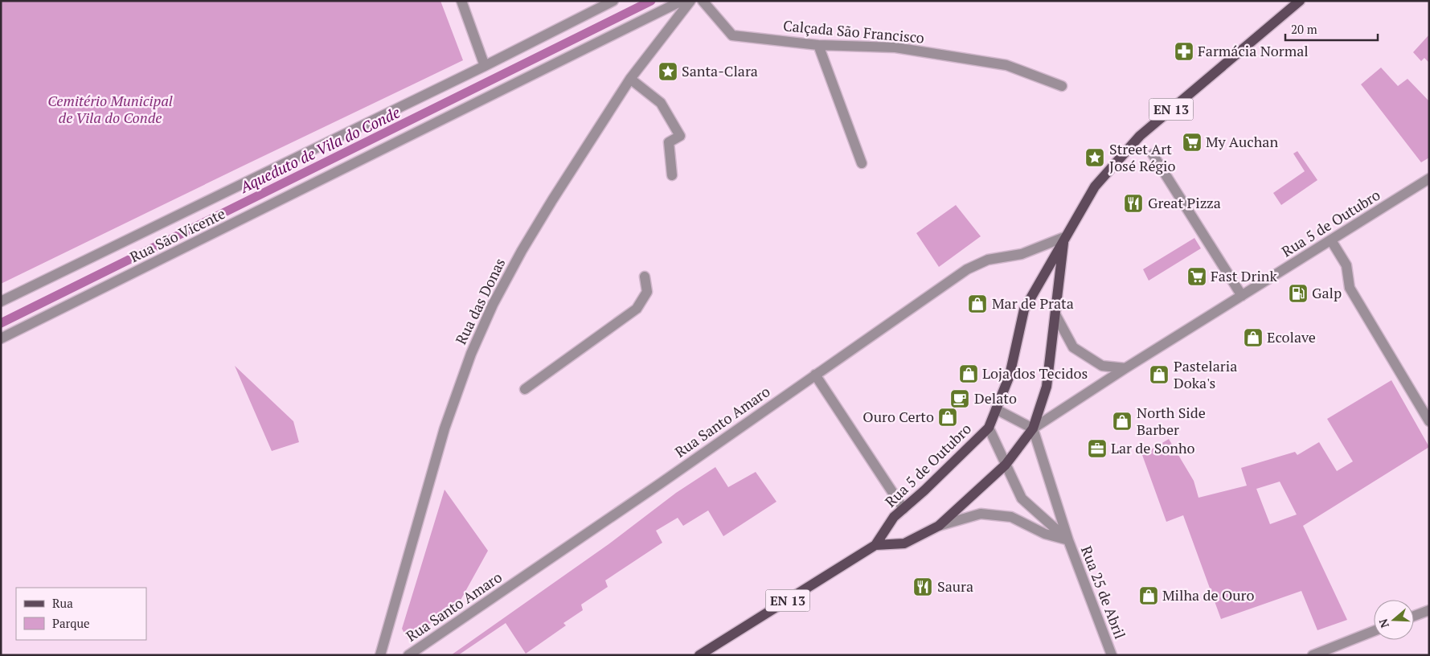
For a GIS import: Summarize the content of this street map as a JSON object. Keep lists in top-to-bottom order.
{
  "streets": {
    "main road": ["EN 13", "Rua 5 de Outubro"],
    "street": [
      "Calçada São Francisco",
      "Rua São Vicente",
      "Rua das Donas",
      "Rua Santo Amaro",
      "Rua 25 de Abril"
    ]
  },
  "crossings": [
    ["EN 13", "Rua 5 de Outubro"],
    ["EN 13", "Rua Santo Amaro"],
    ["Rua 5 de Outubro", "Rua Santo Amaro"],
    ["Rua 5 de Outubro", "Rua 25 de Abril"]
  ],
  "water": ["Aqueduto de Vila do Conde"],
  "parks": ["Cemitério Municipal de Vila do Conde"],
  "places": {
    "pharmacy": ["Farmácia Normal"],
    "place": ["Santa-Clara", "Street Art José Régio"],
    "supermarket": ["My Auchan", "Fast Drink"],
    "restaurant": ["Great Pizza", "Saura"],
    "fuel station": ["Galp"],
    "shop": [
      "Mar de Prata",
      "Ecolave",
      "Loja dos Tecidos",
      "Pastelaria Doka's",
      "Ouro Certo",
      "North Side Barber",
      "Milha de Ouro"
    ],
    "cafe": ["Delato"],
    "office": ["Lar de Sonho"]
  },
  "legend": ["Rua", "Parque"],
  "scale_bar": "20 m",
  "north": "left"
}
